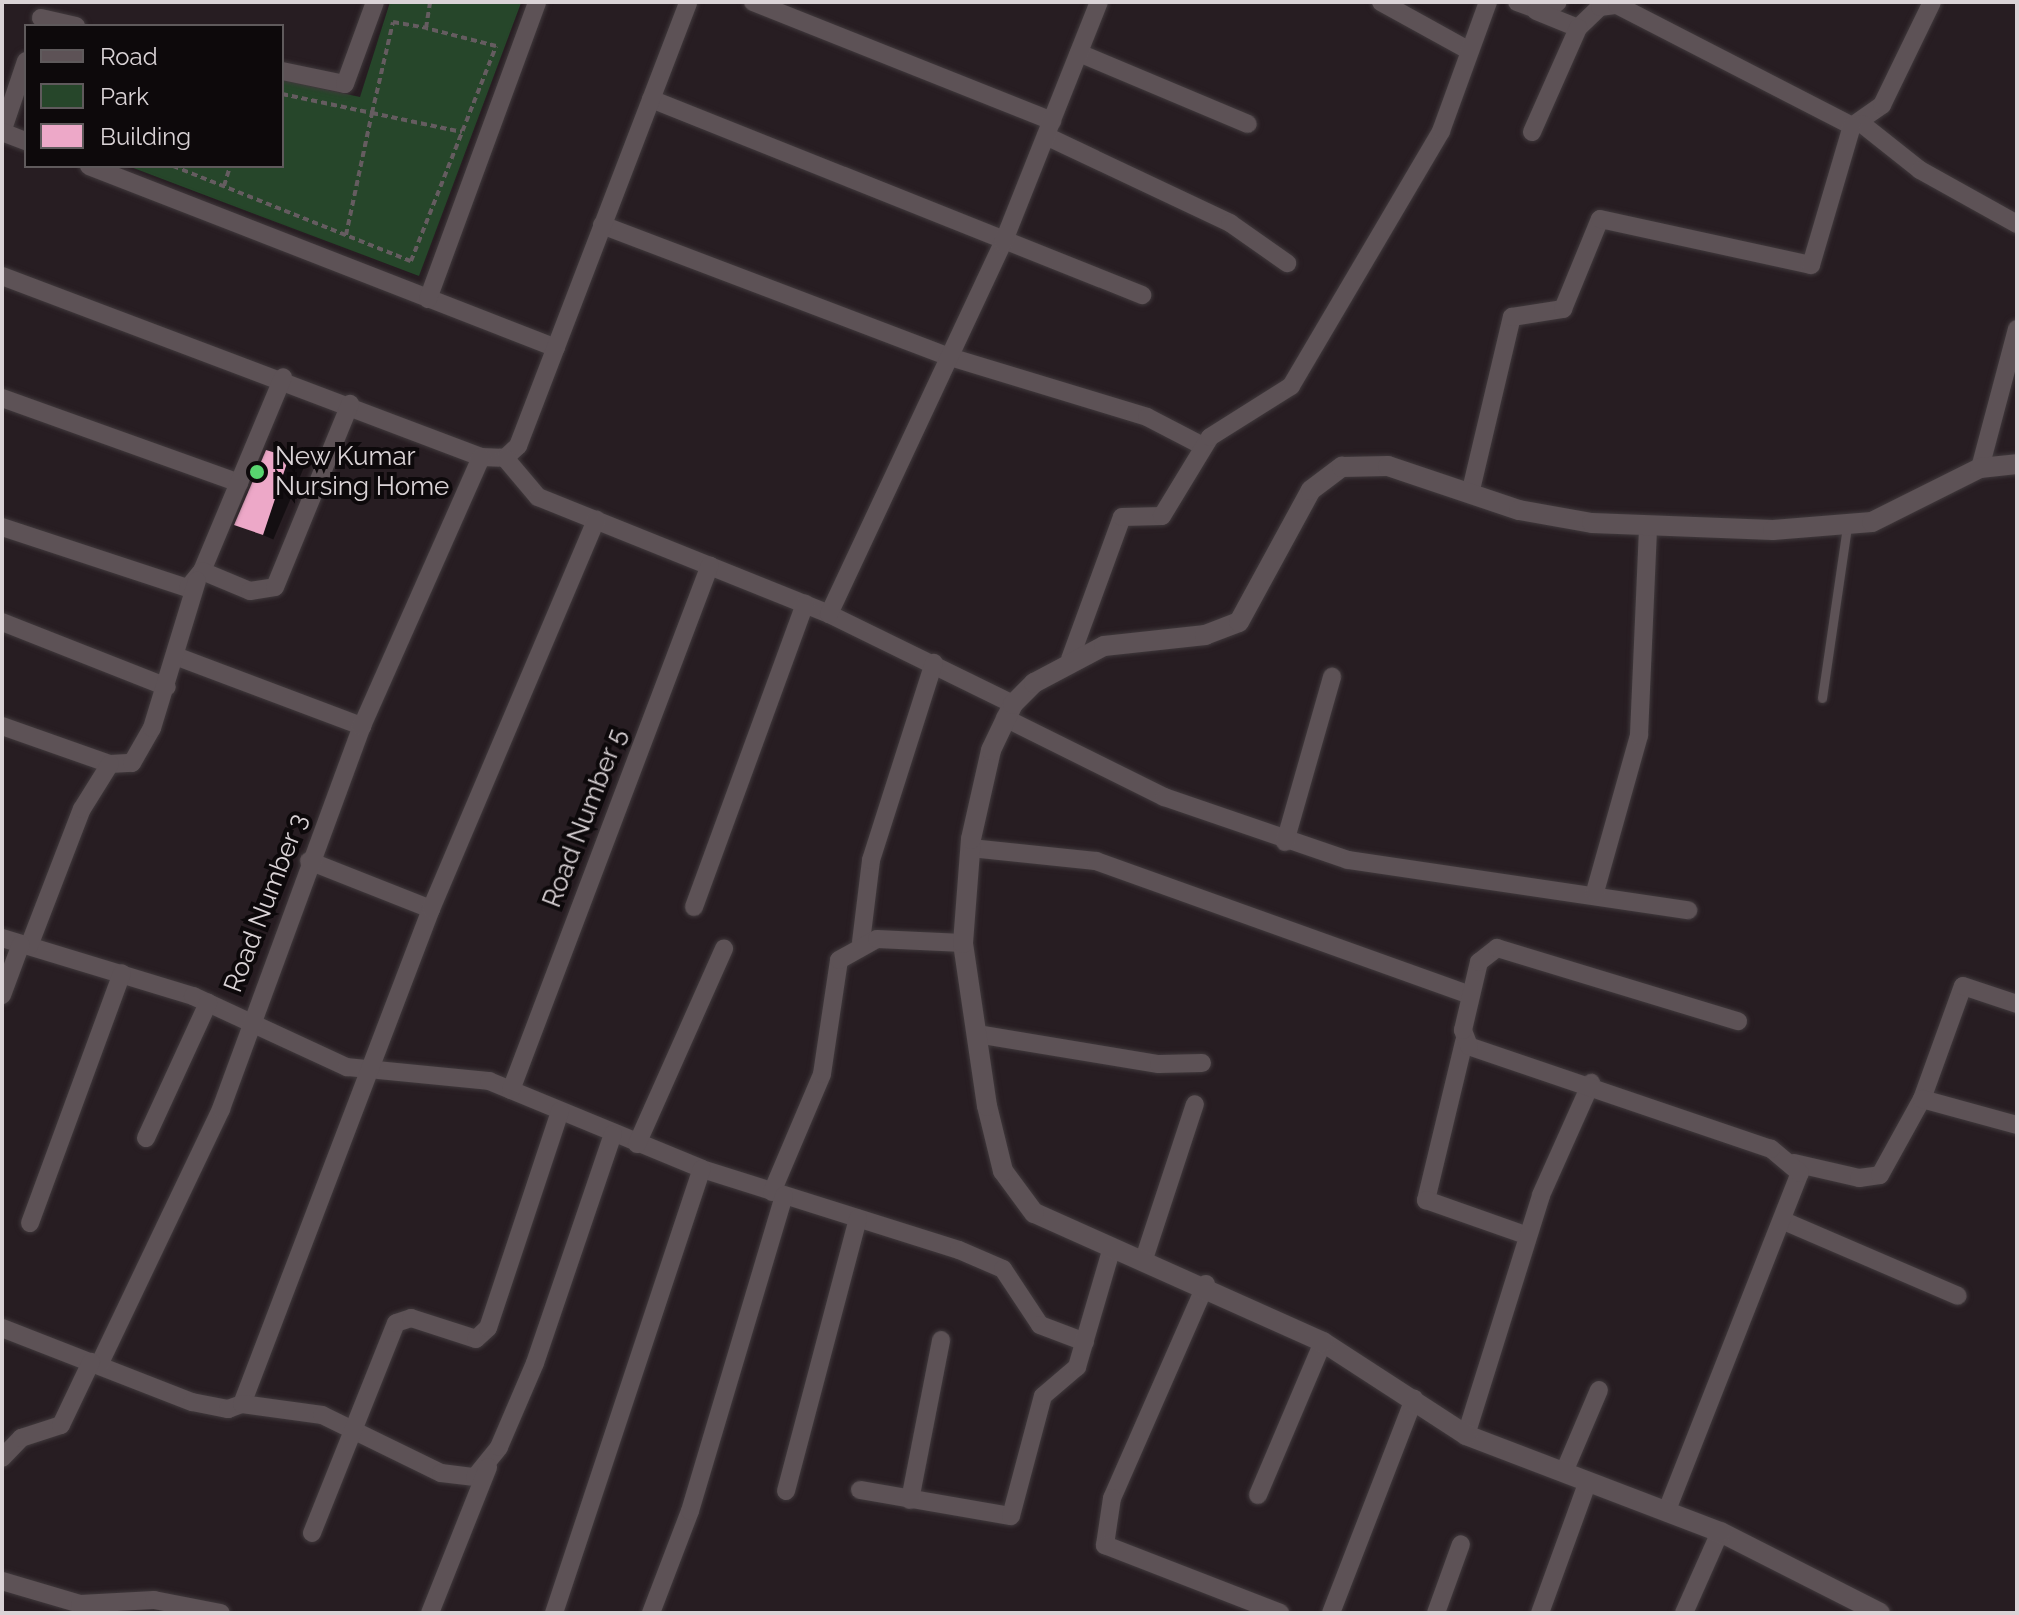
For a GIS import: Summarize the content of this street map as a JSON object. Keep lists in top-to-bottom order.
{
  "streets": {
    "street": ["Road Number 5", "Road Number 3"]
  },
  "places": ["New Kumar Nursing Home"],
  "legend": ["Road", "Park", "Building"]
}
